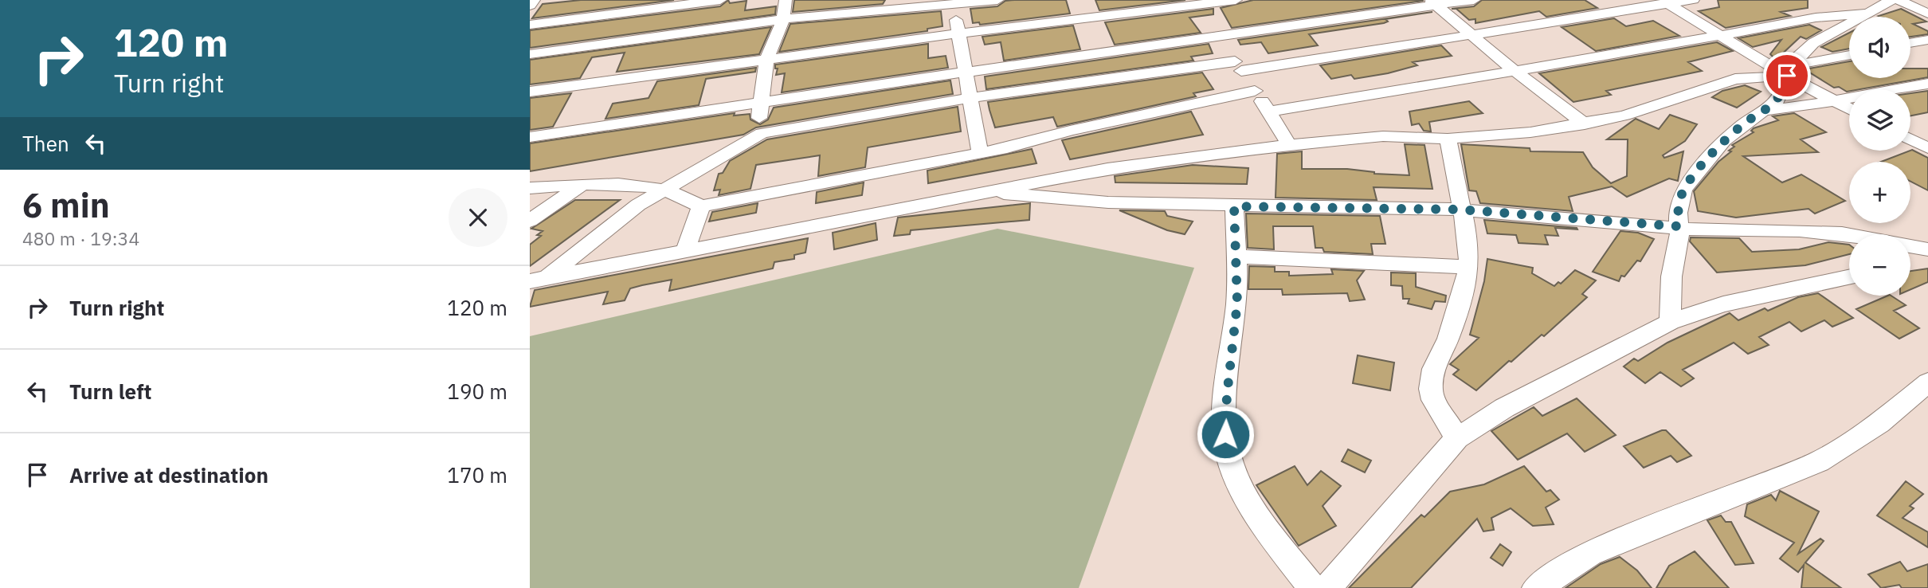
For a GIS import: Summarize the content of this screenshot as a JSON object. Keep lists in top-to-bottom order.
{
  "page": {
    "turn": ["120 m", "Turn right"],
    "map_buttons": ["+", "−"],
    "then": "Then",
    "heading": ["6 min", "480 m · 19:34"],
    "list": [
      {
        "name": "Turn right",
        "value": "120 m"
      },
      {
        "name": "Turn left",
        "value": "190 m"
      },
      {
        "name": "Arrive at destination",
        "value": "170 m"
      }
    ]
  }
}
